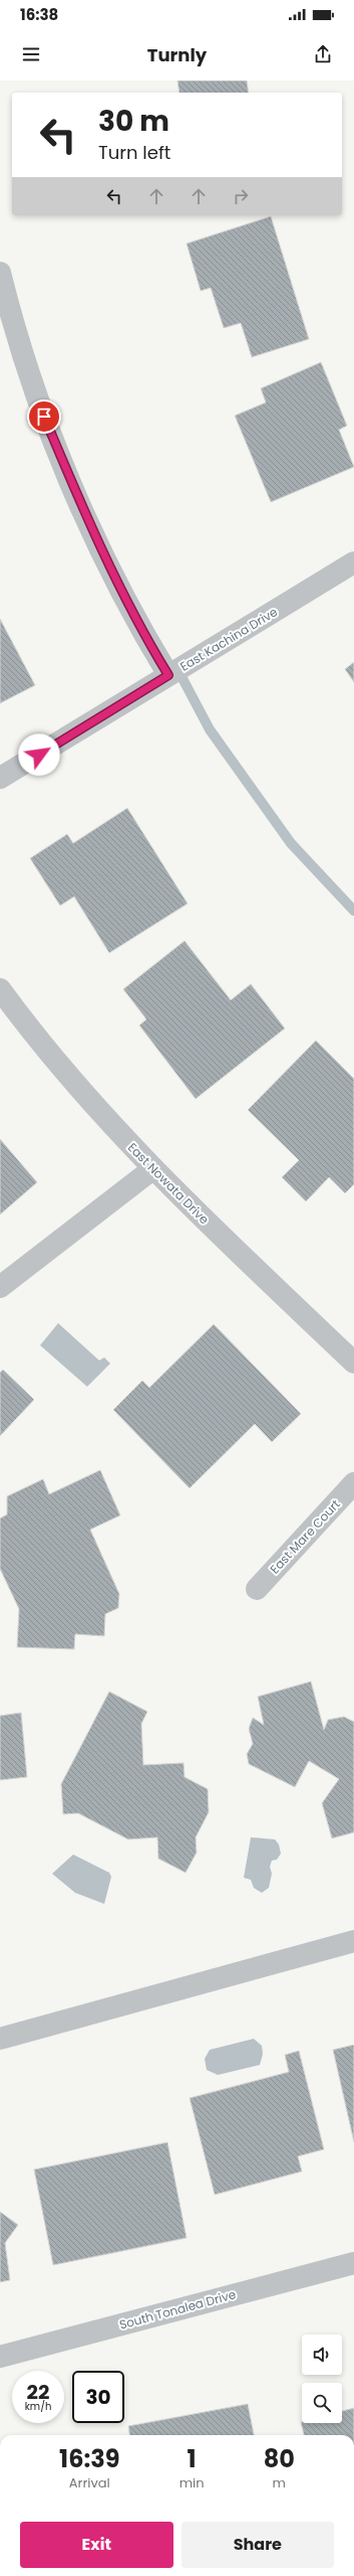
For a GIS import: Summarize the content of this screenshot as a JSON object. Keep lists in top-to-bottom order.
{
  "streets": {
    "street": [
      "East Kachina Drive",
      "East Nowata Drive",
      "East Mare Court",
      "South Tonalea Drive"
    ]
  },
  "page": {
    "status": "16:38",
    "header": "Turnly",
    "turn": ["30 m", "Turn left"],
    "speed": "22 km/h",
    "limit": "30",
    "eta": [
      "16:39",
      "Arrival",
      "1",
      "min",
      "80",
      "m"
    ],
    "buttons": ["Exit", "Share"]
  }
}
